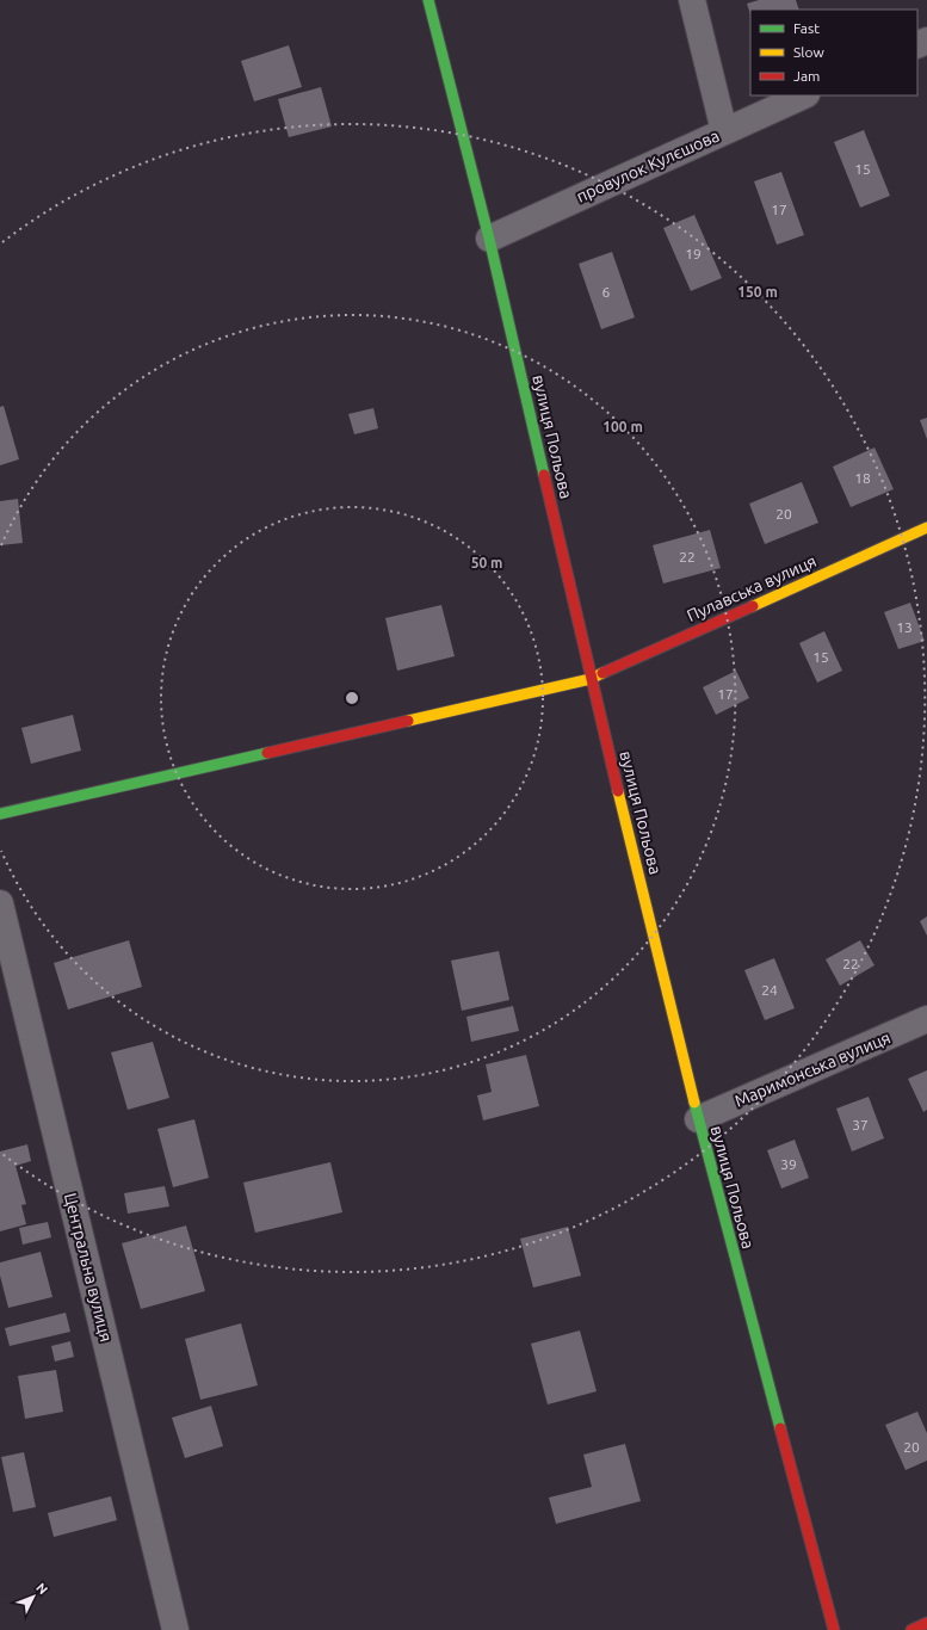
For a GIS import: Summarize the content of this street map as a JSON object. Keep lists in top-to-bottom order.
{
  "streets": {
    "street": [
      "провулок Кулєшова",
      "вулиця Польова",
      "Пулавська вулиця",
      "Маримонська вулиця",
      "Центральна вулиця"
    ]
  },
  "crossings": [
    ["провулок Кулєшова", "вулиця Польова"],
    ["вулиця Польова", "Пулавська вулиця"],
    ["вулиця Польова", "Маримонська вулиця"]
  ],
  "house_numbers": [
    "15",
    "17",
    "19",
    "6",
    "18",
    "20",
    "22",
    "13",
    "15",
    "17",
    "22",
    "24",
    "37",
    "39",
    "20"
  ],
  "legend": ["Fast", "Slow", "Jam"],
  "north": "top right",
  "rings": ["150 m", "100 m", "50 m"]
}
